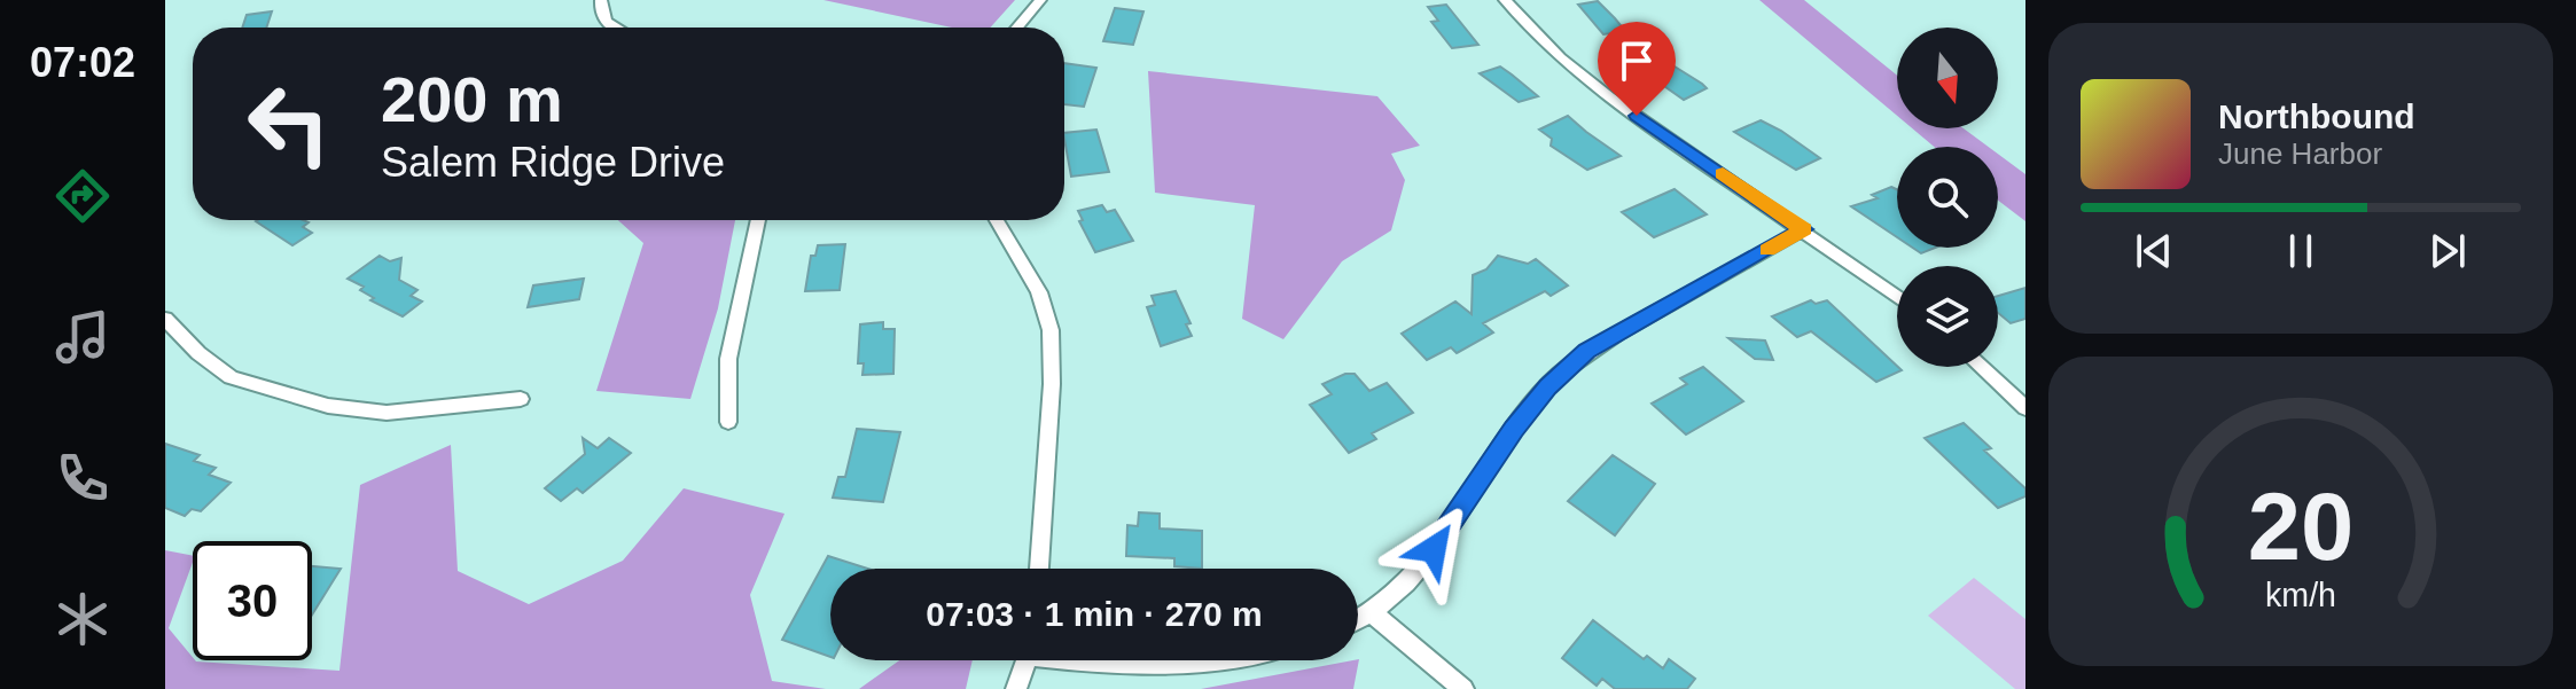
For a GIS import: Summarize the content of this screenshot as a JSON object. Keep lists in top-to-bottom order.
{
  "north": "bottom",
  "page": {
    "tabs": "07:02",
    "turn": ["200 m", "Salem Ridge Drive"],
    "song": ["Northbound", "June Harbor"],
    "limit": "30",
    "trip": "07:03 · 1 min · 270 m",
    "gauge": ["20", "km/h"]
  }
}
